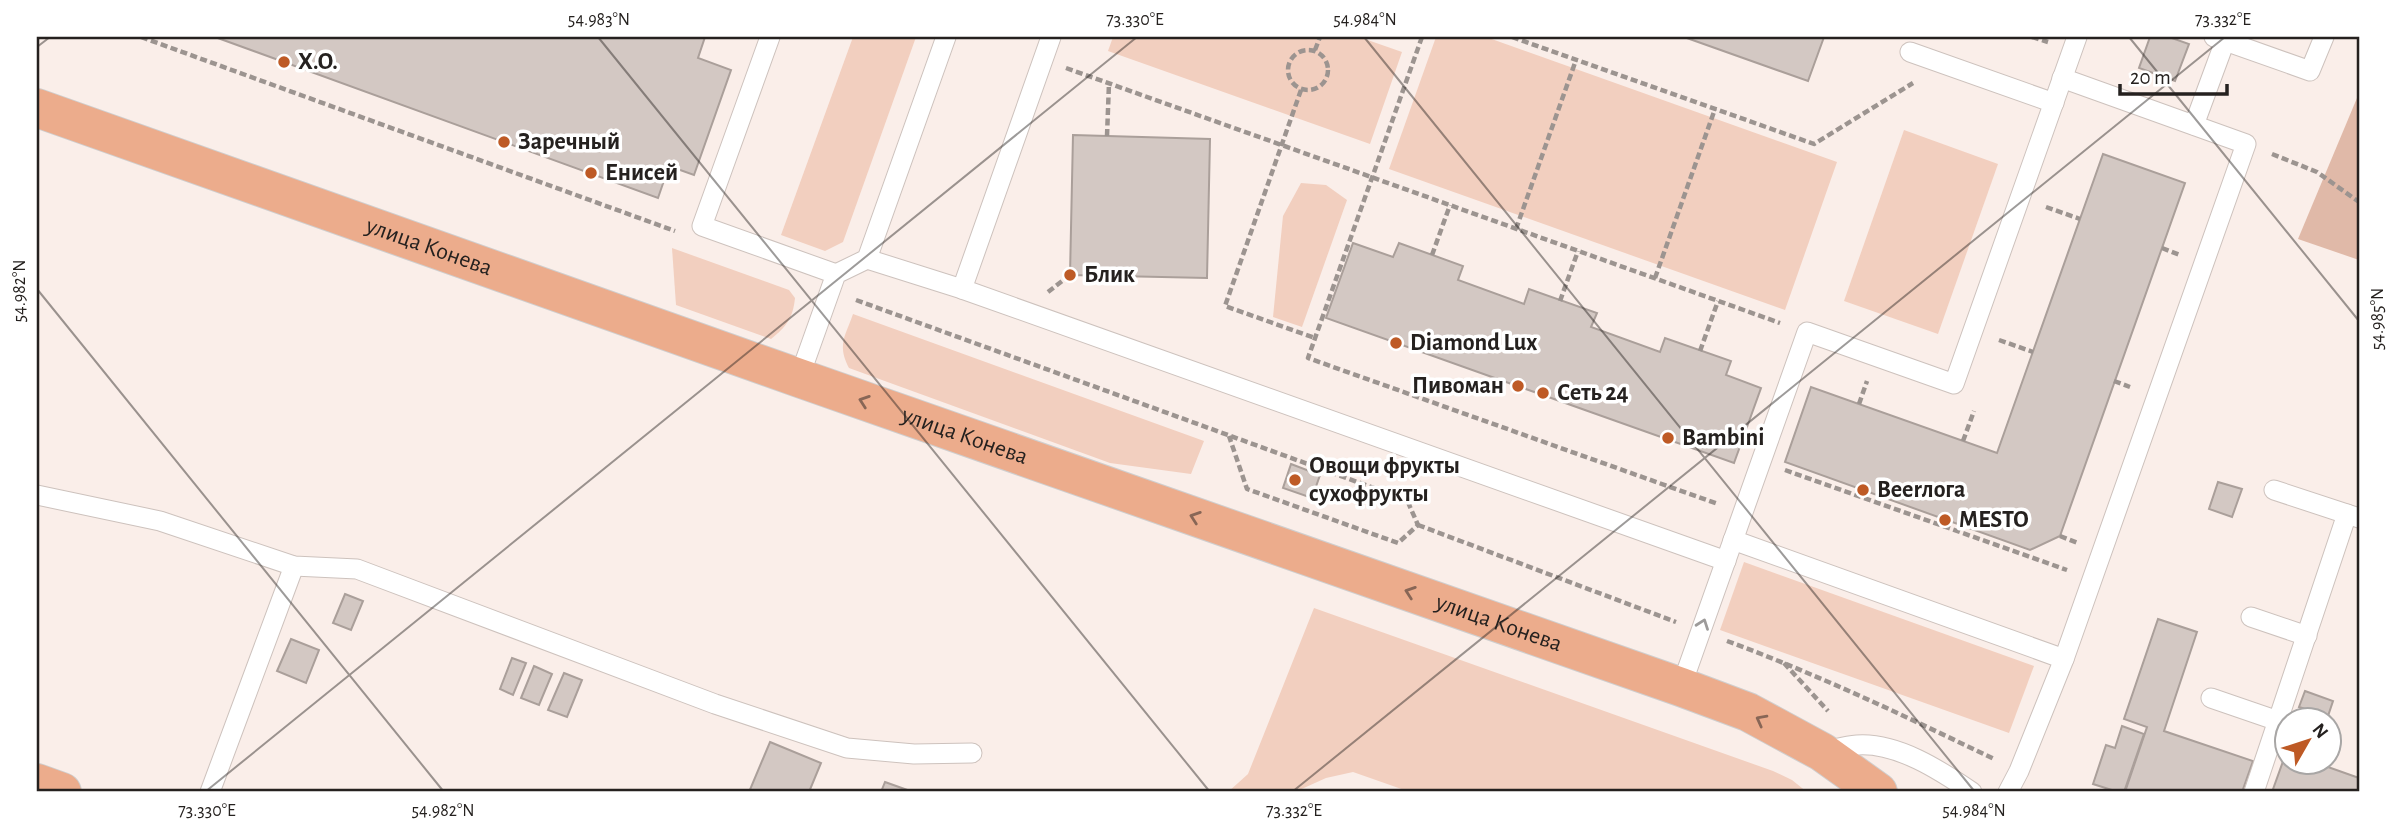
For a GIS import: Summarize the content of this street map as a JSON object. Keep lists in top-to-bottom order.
{
  "streets": {
    "main road": ["улица Конева"]
  },
  "one_way": ["улица Конева"],
  "places": [
    "X.O.",
    "Заречный",
    "Енисей",
    "Блик",
    "Diamond Lux",
    "Пивоман",
    "Сеть 24",
    "Bambini",
    "Овощи фрукты сухофрукты",
    "Beerлога",
    "MESTO"
  ],
  "scale_bar": "20 m",
  "north": "top right",
  "coordinates": [
    "54.983°N",
    "73.330°E",
    "54.984°N",
    "73.332°E",
    "54.982°N",
    "54.985°N"
  ]
}
